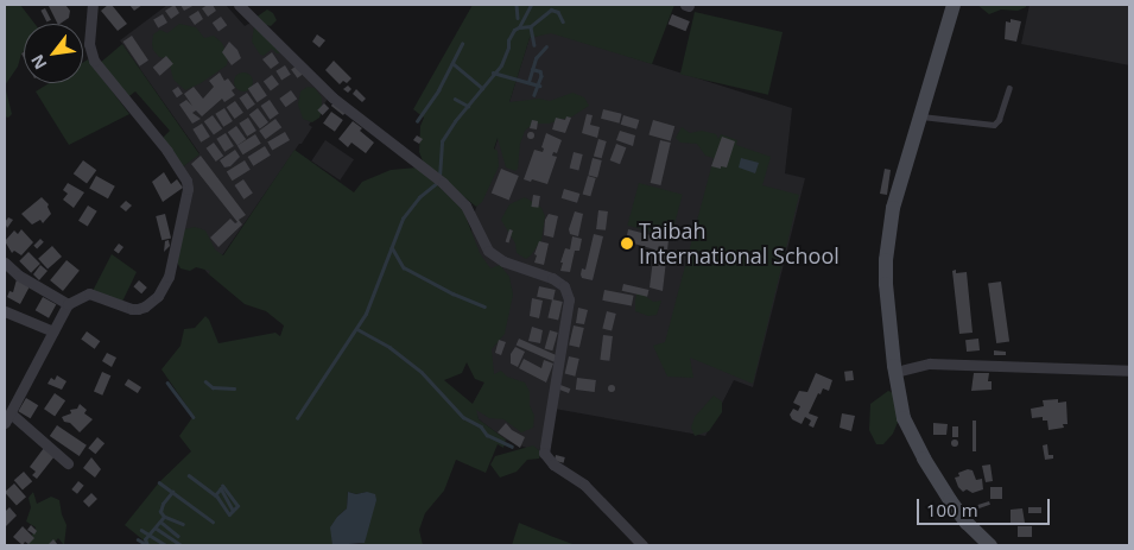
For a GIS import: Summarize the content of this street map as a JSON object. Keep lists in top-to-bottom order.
{
  "places": ["Taibah International School"],
  "scale_bar": "100 m",
  "north": "bottom left"
}
